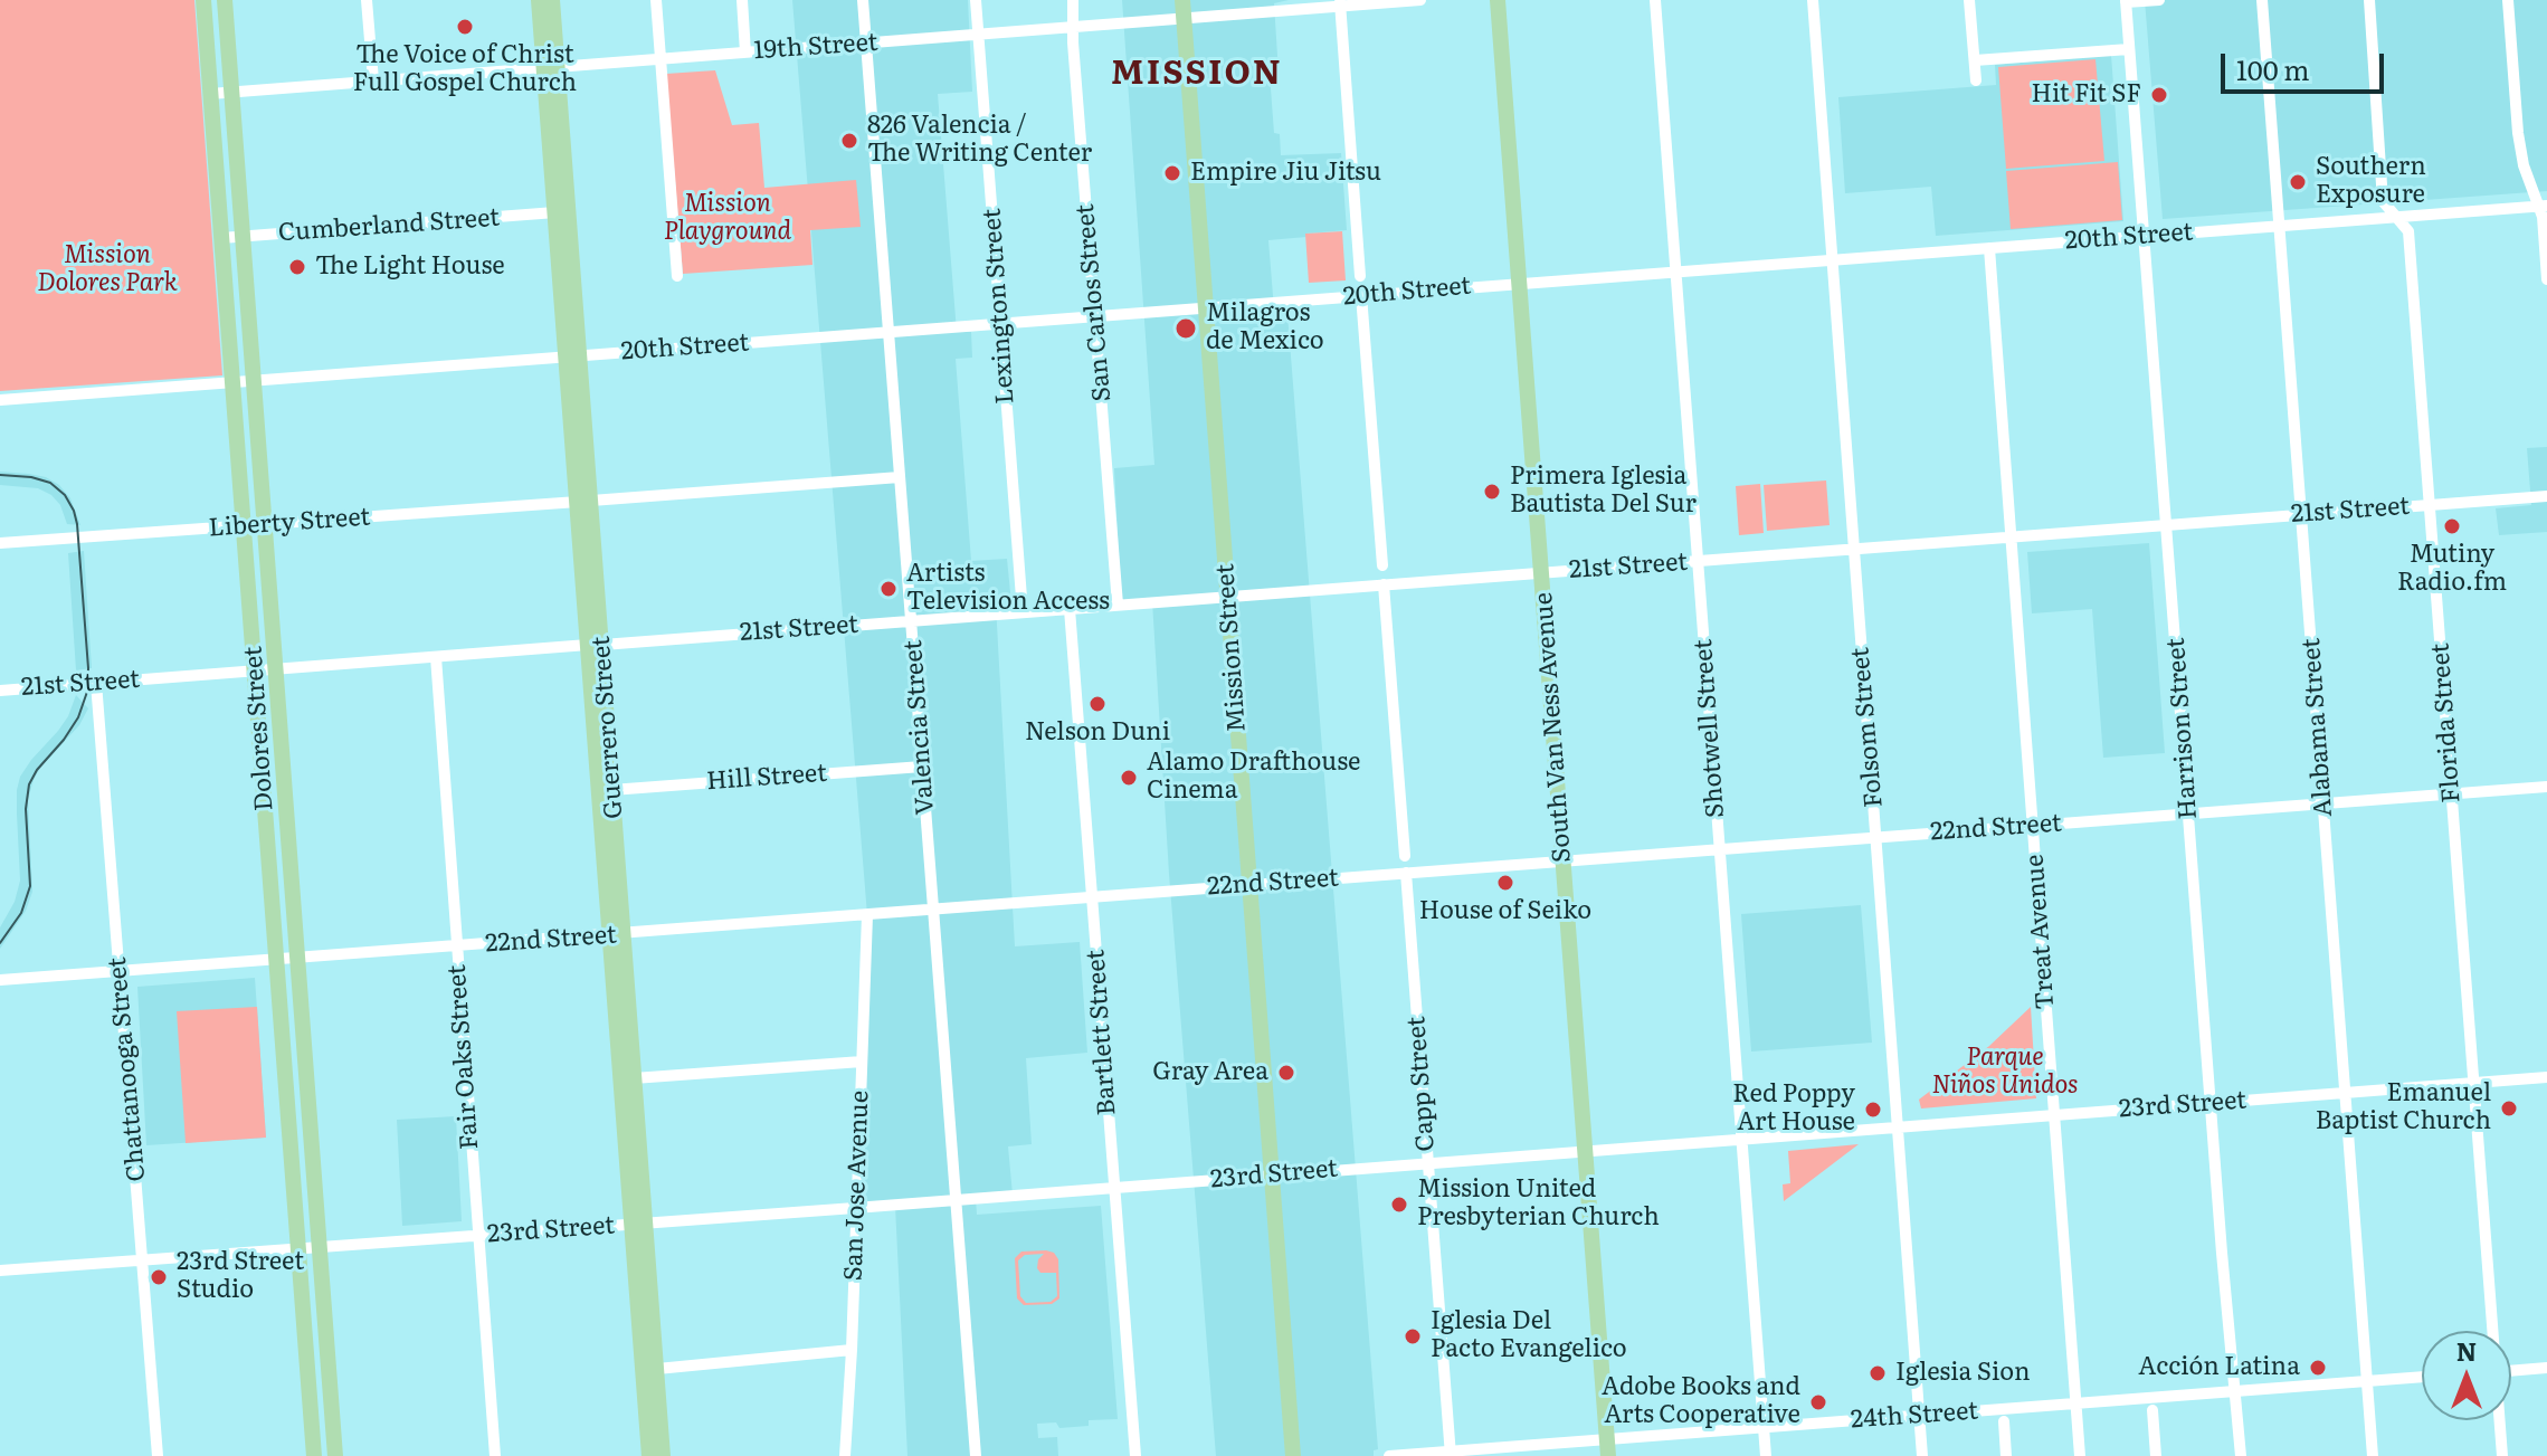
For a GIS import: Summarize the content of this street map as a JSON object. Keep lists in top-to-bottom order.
{
  "streets": {
    "main road": [
      "Mission Street",
      "Guerrero Street",
      "South Van Ness Avenue",
      "Dolores Street"
    ],
    "street": [
      "19th Street",
      "Cumberland Street",
      "20th Street",
      "San Carlos Street",
      "Lexington Street",
      "21st Street",
      "Liberty Street",
      "Florida Street",
      "Valencia Street",
      "Folsom Street",
      "Alabama Street",
      "Shotwell Street",
      "Harrison Street",
      "Hill Street",
      "22nd Street",
      "Treat Avenue",
      "Bartlett Street",
      "Fair Oaks Street",
      "Chattanooga Street",
      "Capp Street",
      "23rd Street",
      "San Jose Avenue",
      "24th Street"
    ]
  },
  "crossings": [
    ["19th Street", "San Carlos Street"],
    ["19th Street", "Lexington Street"],
    ["19th Street", "Mission Street"],
    ["19th Street", "Guerrero Street"],
    ["19th Street", "Valencia Street"],
    ["19th Street", "Dolores Street"],
    ["Cumberland Street", "Guerrero Street"],
    ["Cumberland Street", "Dolores Street"],
    ["20th Street", "San Carlos Street"],
    ["20th Street", "Lexington Street"],
    ["20th Street", "Mission Street"],
    ["20th Street", "Florida Street"],
    ["20th Street", "Guerrero Street"],
    ["20th Street", "Valencia Street"],
    ["20th Street", "South Van Ness Avenue"],
    ["20th Street", "Folsom Street"],
    ["20th Street", "Alabama Street"],
    ["20th Street", "Dolores Street"],
    ["20th Street", "Shotwell Street"],
    ["20th Street", "Harrison Street"],
    ["20th Street", "Treat Avenue"],
    ["San Carlos Street", "21st Street"],
    ["Lexington Street", "21st Street"],
    ["21st Street", "Mission Street"],
    ["21st Street", "Florida Street"],
    ["21st Street", "Guerrero Street"],
    ["21st Street", "Valencia Street"],
    ["21st Street", "South Van Ness Avenue"],
    ["21st Street", "Folsom Street"],
    ["21st Street", "Alabama Street"],
    ["21st Street", "Dolores Street"],
    ["21st Street", "Shotwell Street"],
    ["21st Street", "Harrison Street"],
    ["21st Street", "Treat Avenue"],
    ["21st Street", "Bartlett Street"],
    ["21st Street", "Fair Oaks Street"],
    ["21st Street", "Chattanooga Street"],
    ["Liberty Street", "Guerrero Street"],
    ["Liberty Street", "Valencia Street"],
    ["Liberty Street", "Dolores Street"],
    ["Mission Street", "22nd Street"],
    ["Mission Street", "23rd Street"],
    ["Florida Street", "22nd Street"],
    ["Florida Street", "23rd Street"],
    ["Guerrero Street", "Hill Street"],
    ["Guerrero Street", "22nd Street"],
    ["Guerrero Street", "23rd Street"],
    ["Valencia Street", "Hill Street"],
    ["Valencia Street", "22nd Street"],
    ["Valencia Street", "23rd Street"],
    ["South Van Ness Avenue", "22nd Street"],
    ["South Van Ness Avenue", "23rd Street"],
    ["South Van Ness Avenue", "24th Street"],
    ["Folsom Street", "22nd Street"],
    ["Folsom Street", "23rd Street"],
    ["Folsom Street", "24th Street"],
    ["Alabama Street", "22nd Street"],
    ["Alabama Street", "23rd Street"],
    ["Alabama Street", "24th Street"],
    ["Dolores Street", "22nd Street"],
    ["Dolores Street", "23rd Street"],
    ["Shotwell Street", "22nd Street"],
    ["Shotwell Street", "23rd Street"],
    ["Shotwell Street", "24th Street"],
    ["Harrison Street", "22nd Street"],
    ["Harrison Street", "23rd Street"],
    ["Harrison Street", "24th Street"],
    ["22nd Street", "Treat Avenue"],
    ["22nd Street", "Bartlett Street"],
    ["22nd Street", "Fair Oaks Street"],
    ["22nd Street", "Chattanooga Street"],
    ["22nd Street", "Capp Street"],
    ["22nd Street", "San Jose Avenue"],
    ["Treat Avenue", "23rd Street"],
    ["Treat Avenue", "24th Street"],
    ["Bartlett Street", "23rd Street"],
    ["Fair Oaks Street", "23rd Street"],
    ["Chattanooga Street", "23rd Street"],
    ["Capp Street", "23rd Street"],
    ["Capp Street", "24th Street"],
    ["23rd Street", "San Jose Avenue"]
  ],
  "districts": ["MISSION"],
  "parks": ["Mission Playground", "Mission Dolores Park", "Parque Niños Unidos"],
  "places": [
    "The Voice of Christ Full Gospel Church",
    "Hit Fit SF",
    "826 Valencia / The Writing Center",
    "Empire Jiu Jitsu",
    "Southern Exposure",
    "The Light House",
    "Milagros de Mexico",
    "Primera Iglesia Bautista Del Sur",
    "Mutiny Radio.fm",
    "Artists Television Access",
    "Nelson Duni",
    "Alamo Drafthouse Cinema",
    "House of Seiko",
    "Gray Area",
    "Emanuel Baptist Church",
    "Red Poppy Art House",
    "Mission United Presbyterian Church",
    "23rd Street Studio",
    "Iglesia Del Pacto Evangelico",
    "Acción Latina",
    "Iglesia Sion",
    "Adobe Books and Arts Cooperative"
  ],
  "scale_bar": "100 m",
  "north": "top"
}
